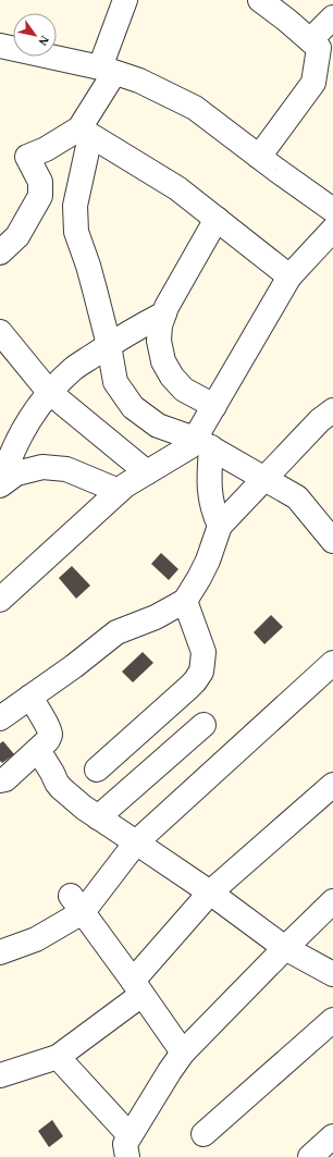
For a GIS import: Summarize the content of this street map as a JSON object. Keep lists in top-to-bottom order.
{
  "north": "bottom right"
}
